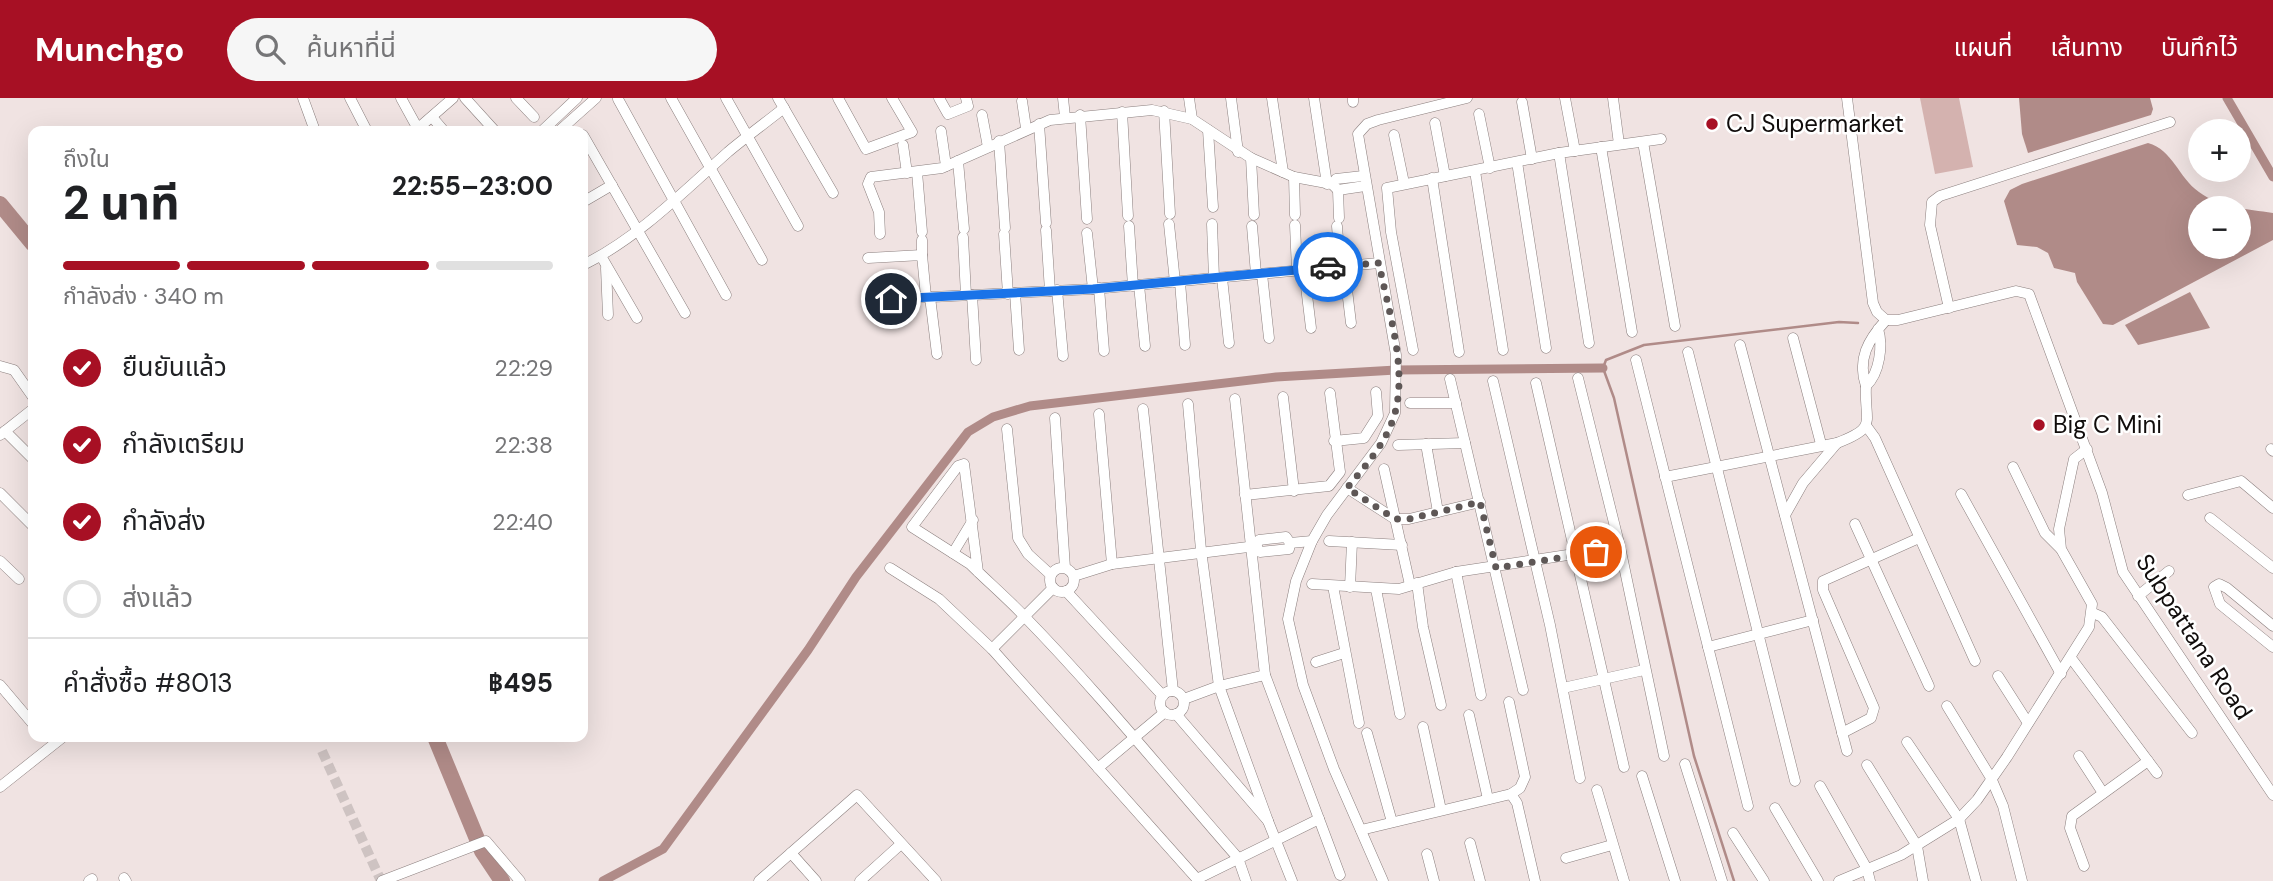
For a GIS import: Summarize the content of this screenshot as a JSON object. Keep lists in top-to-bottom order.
{
  "streets": {
    "street": ["Subpattana Road"]
  },
  "places": ["CJ Supermarket", "Big C Mini"],
  "page": {
    "header": "Munchgo",
    "search": "ค้นหาที่นี่",
    "nav": ["แผนที่", "เส้นทาง", "บันทึกไว้"],
    "map_buttons": ["+", "−"],
    "heading": ["2 นาที", "ถึงใน", "22:55–23:00"],
    "panel": ["คำสั่งซื้อ #8013", "฿495"],
    "bar": "กำลังส่ง · 340 m",
    "list": [
      ["ยืนยันแล้ว", "22:29"],
      ["กำลังเตรียม", "22:38"],
      ["กำลังส่ง", "22:40"],
      "ส่งแล้ว"
    ]
  }
}
